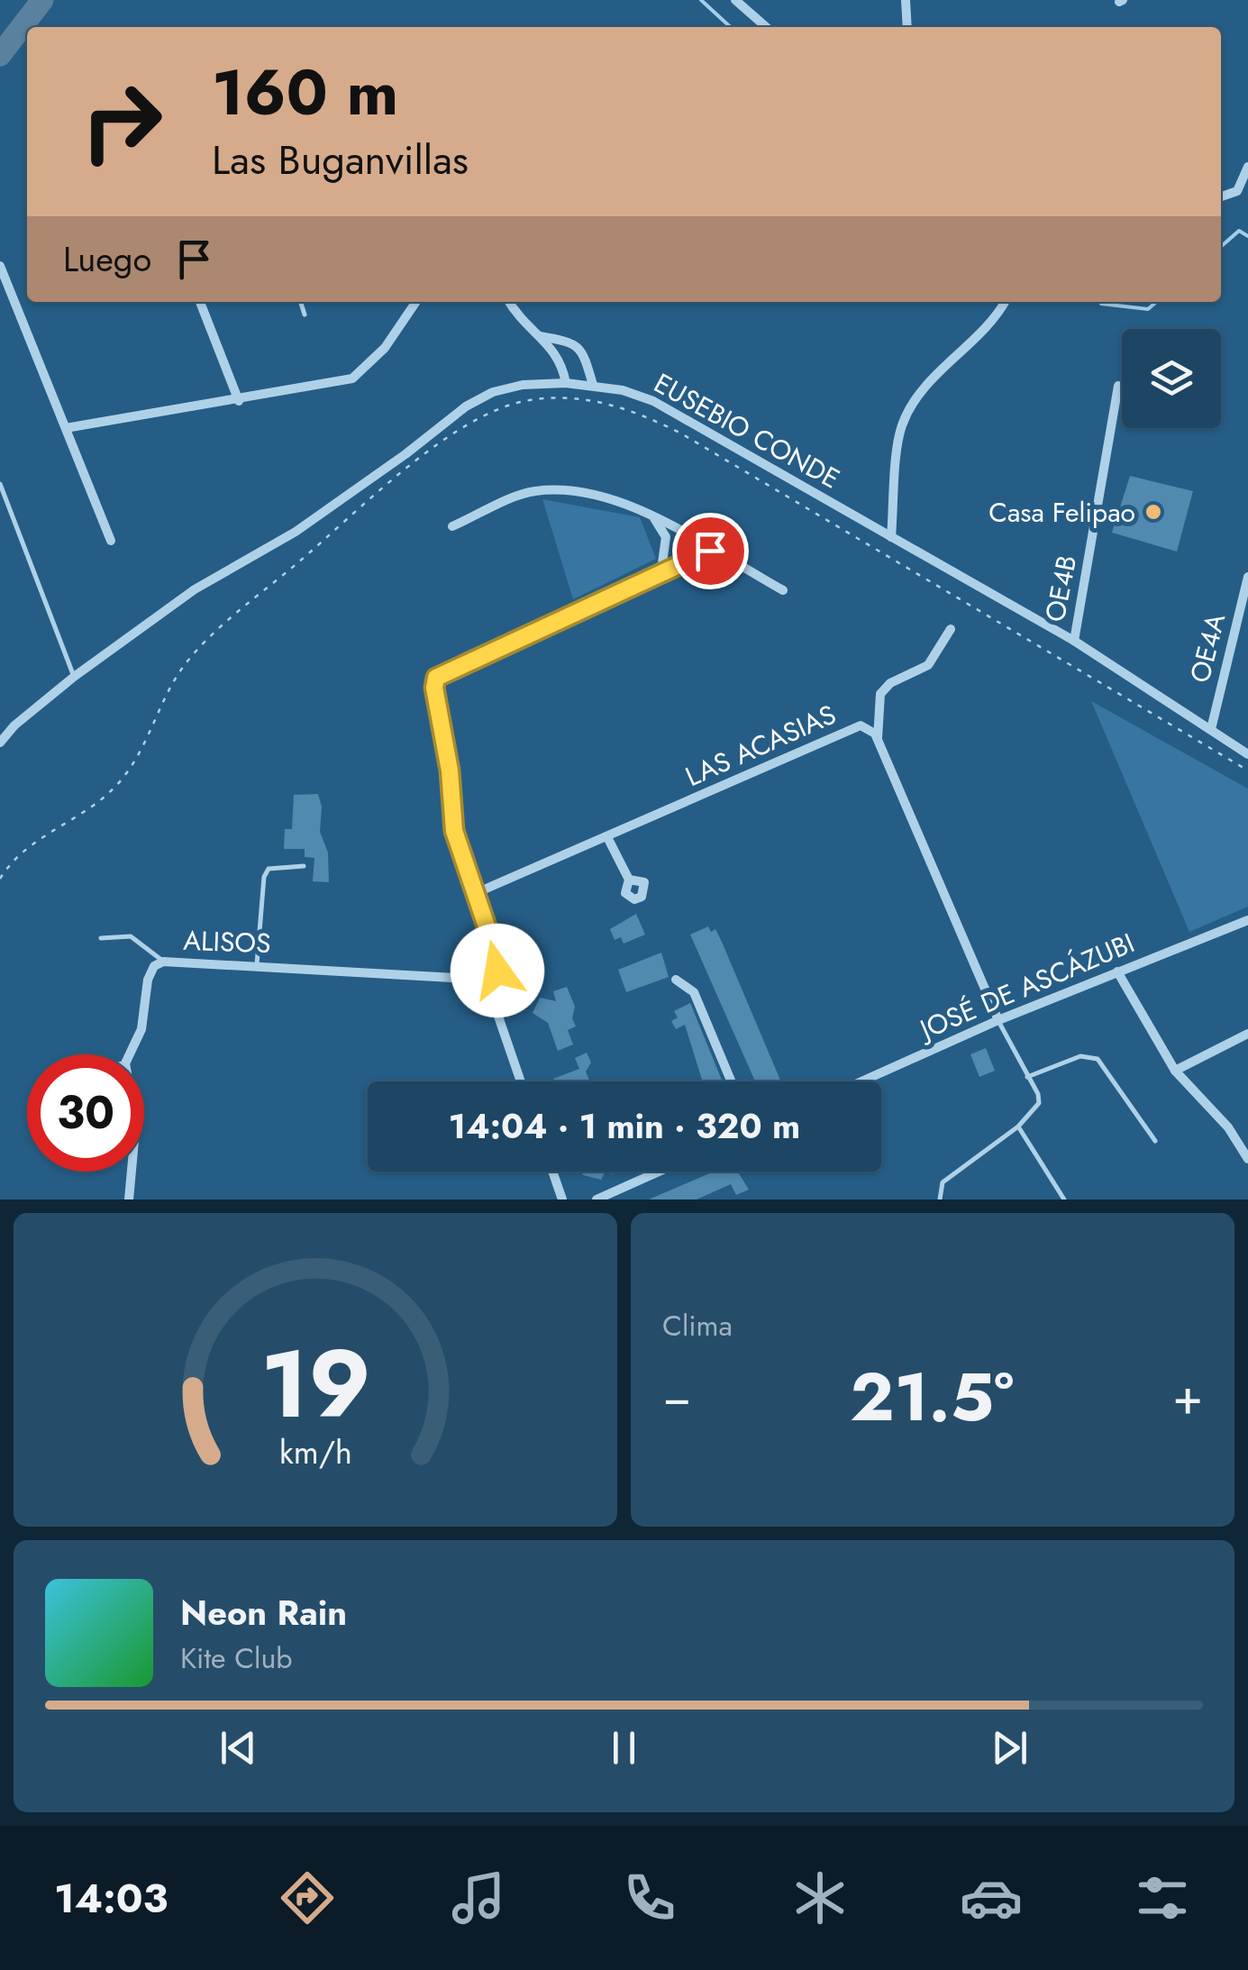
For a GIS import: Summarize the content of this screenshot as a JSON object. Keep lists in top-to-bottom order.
{
  "streets": {
    "street": [
      "EUSEBIO CONDE",
      "OE4B",
      "OE4A",
      "LAS ACASIAS",
      "ALISOS",
      "JOSÉ DE ASCÁZUBI"
    ]
  },
  "crossings": [
    ["EUSEBIO CONDE", "OE4B"],
    ["EUSEBIO CONDE", "OE4A"],
    ["LAS ACASIAS", "JOSÉ DE ASCÁZUBI"]
  ],
  "places": ["Casa Felipao"],
  "page": {
    "turn": ["160 m", "Las Buganvillas"],
    "then": "Luego",
    "limit": "30",
    "trip": "14:04 · 1 min · 320 m",
    "tile": "Clima",
    "heat": ["−", "21.5°", "+"],
    "song": ["Neon Rain", "Kite Club"],
    "tabs": "14:03",
    "gauge": ["19", "km/h"]
  }
}
